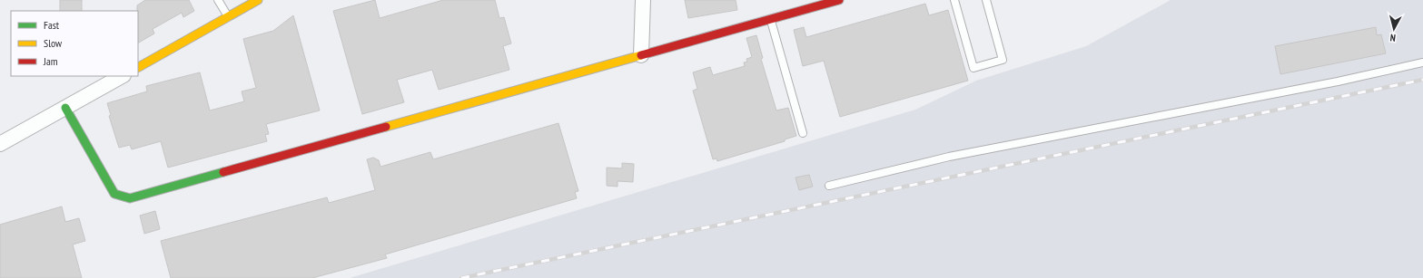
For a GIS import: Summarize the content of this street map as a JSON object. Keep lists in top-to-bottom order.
{
  "legend": ["Fast", "Slow", "Jam"],
  "north": "bottom"
}
